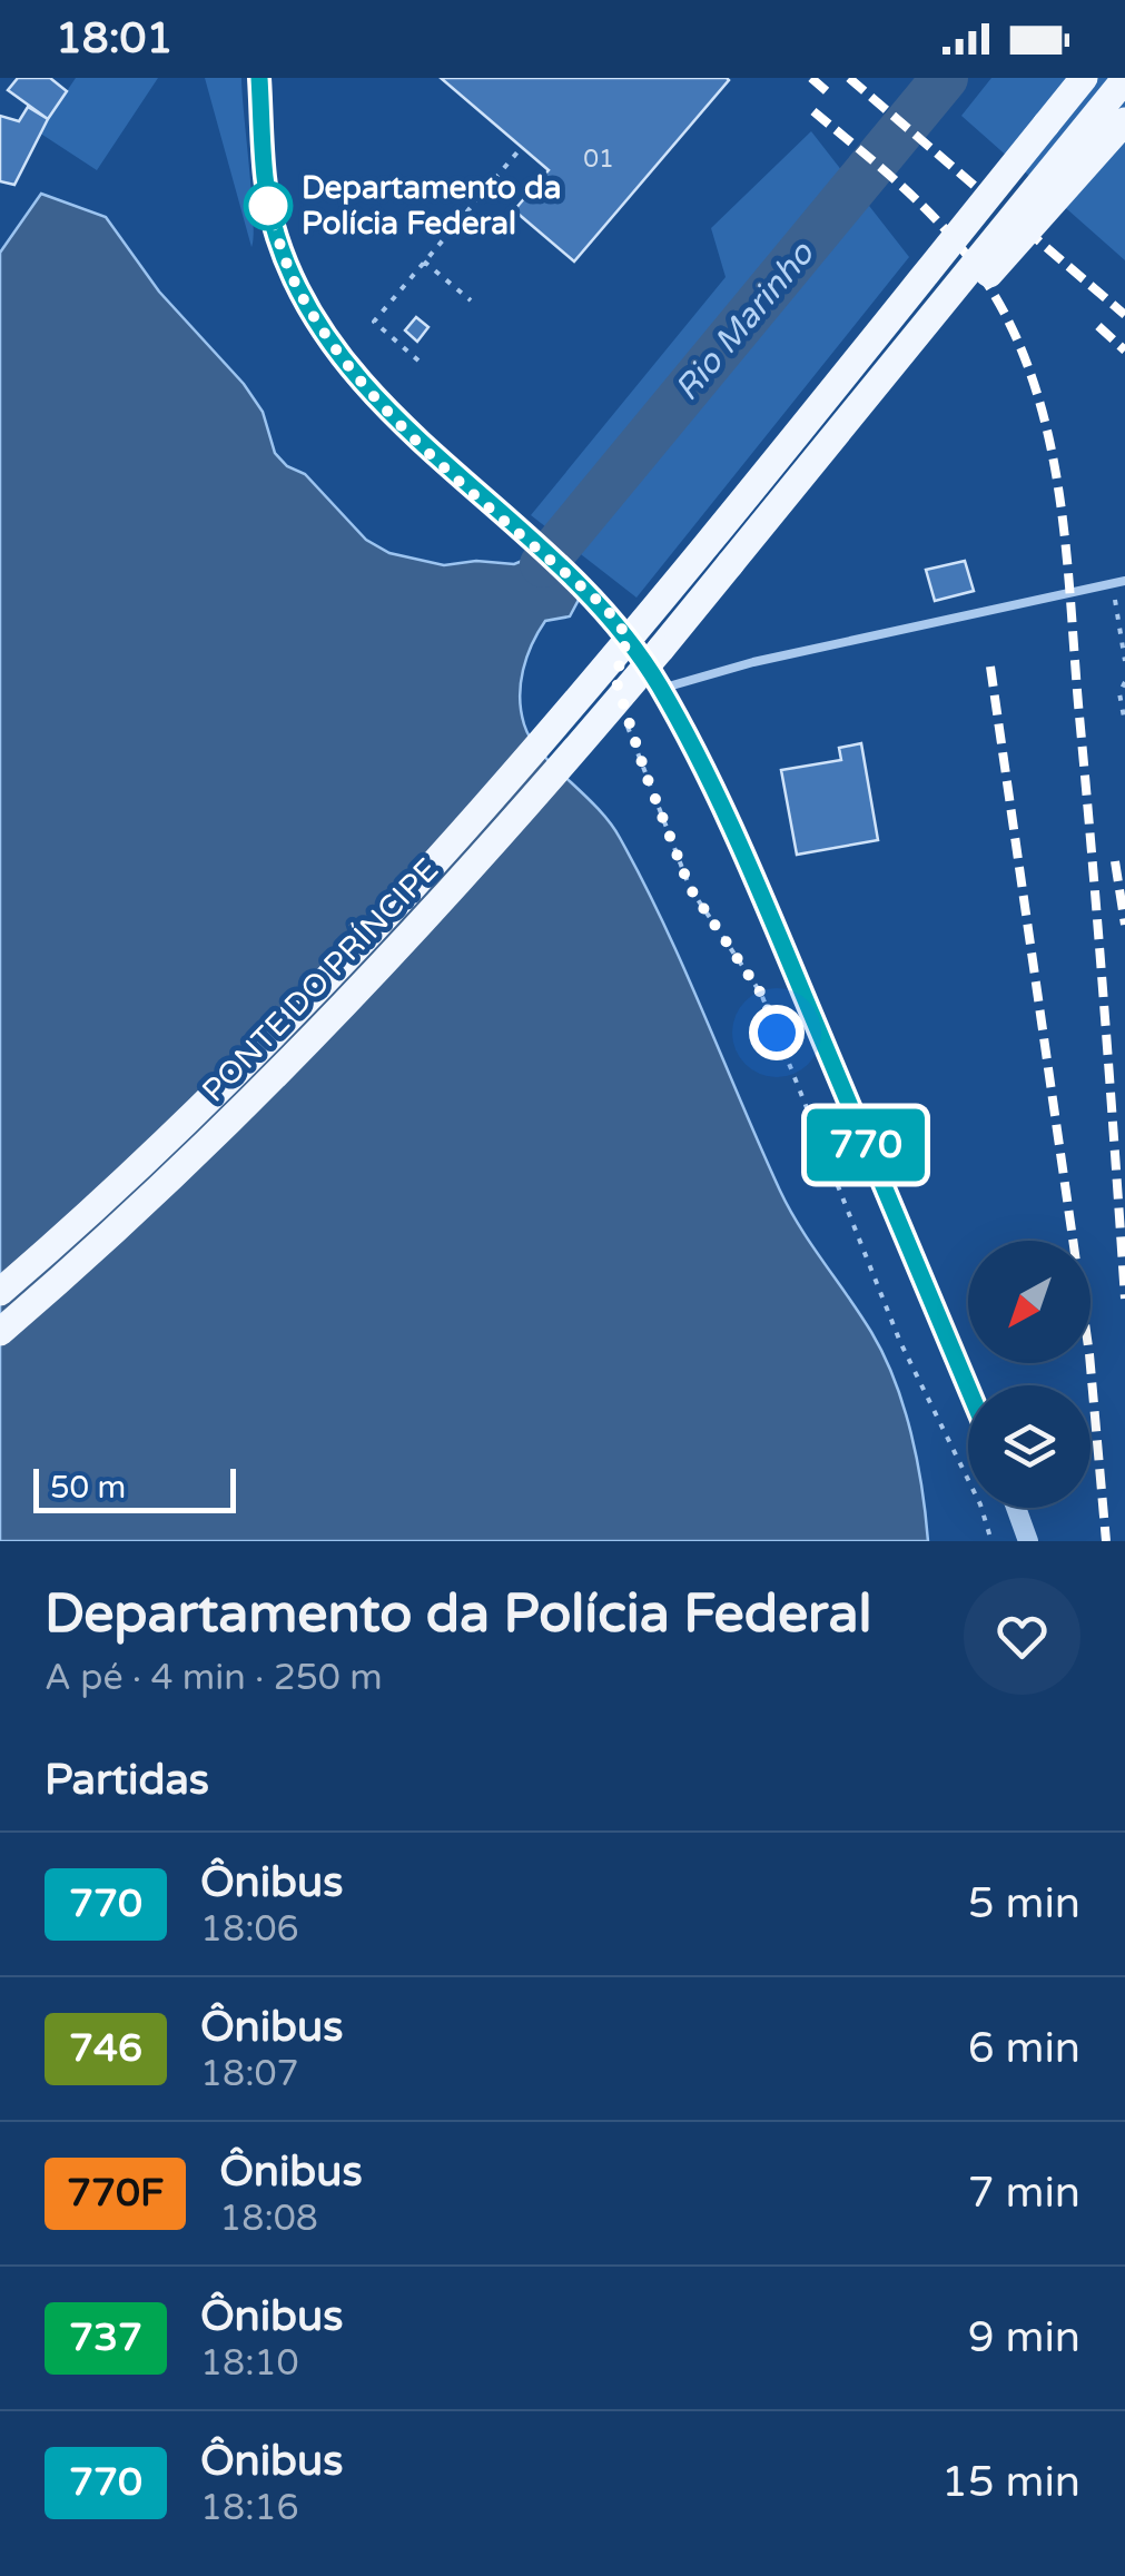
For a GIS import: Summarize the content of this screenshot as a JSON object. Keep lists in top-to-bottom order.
{
  "streets": {
    "main road": ["PONTE DO PRÍNCIPE"]
  },
  "water": ["Rio Marinho"],
  "places": ["Departamento da Polícia Federal"],
  "lines": ["bus line 770"],
  "house_numbers": ["01"],
  "scale_bar": "50 m",
  "north": "bottom left",
  "page": {
    "status": "18:01",
    "on_map": "770",
    "scale": "50 m",
    "heading": [
      ["Departamento da Polícia Federal", "A pé · 4 min · 250 m"],
      "Partidas"
    ],
    "list": [
      {
        "mark": "770",
        "name": "Ônibus",
        "note": "18:06",
        "value": "5 min"
      },
      {
        "mark": "746",
        "name": "Ônibus",
        "note": "18:07",
        "value": "6 min"
      },
      {
        "mark": "770F",
        "name": "Ônibus",
        "note": "18:08",
        "value": "7 min"
      },
      {
        "mark": "737",
        "name": "Ônibus",
        "note": "18:10",
        "value": "9 min"
      },
      {
        "mark": "770",
        "name": "Ônibus",
        "note": "18:16",
        "value": "15 min"
      }
    ]
  }
}
